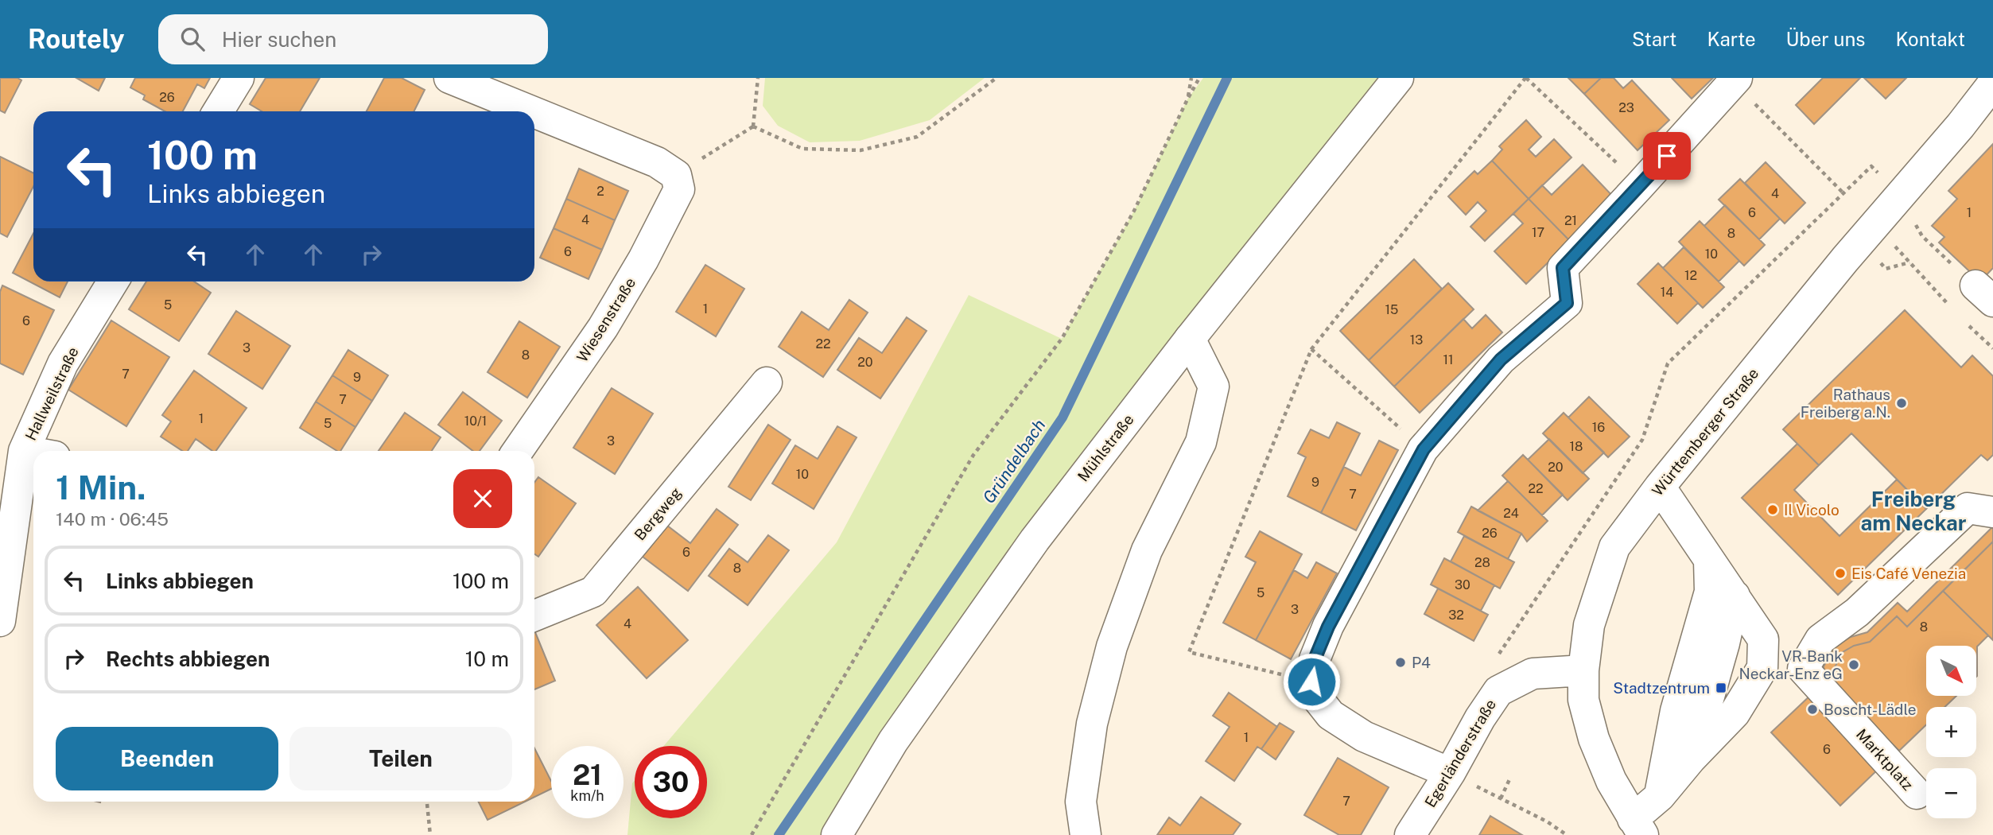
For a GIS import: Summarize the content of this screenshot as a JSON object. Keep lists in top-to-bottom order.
{
  "streets": {
    "street": [
      "Wiesenstraße",
      "Hallweilstraße",
      "Württemberger Straße",
      "Mühlstraße",
      "Bergweg",
      "Egerländerstraße",
      "Marktplatz"
    ]
  },
  "crossings": [
    ["Württemberger Straße", "Egerländerstraße"]
  ],
  "districts": ["Freiberg am Neckar"],
  "water": ["Gründelbach"],
  "places": {
    "other": [
      "Rathaus Freiberg a.N.",
      "Il Vicolo",
      "Eis Café Venezia",
      "P4",
      "VR-Bank Neckar-Enz eG",
      "Boscht-Lädle"
    ],
    "transit": ["Stadtzentrum"]
  },
  "house_numbers": [
    "26",
    "23",
    "2",
    "4",
    "6",
    "1",
    "4",
    "21",
    "17",
    "8",
    "6",
    "10",
    "12",
    "14",
    "5",
    "1",
    "15",
    "6",
    "13",
    "22",
    "3",
    "8",
    "11",
    "20",
    "7",
    "9",
    "7",
    "1",
    "10/1",
    "5",
    "16",
    "3",
    "18",
    "20",
    "10",
    "9",
    "22",
    "7",
    "24",
    "26",
    "6",
    "28",
    "8",
    "30",
    "5",
    "3",
    "32",
    "4",
    "8",
    "1",
    "6",
    "7"
  ],
  "north": "bottom right",
  "page": {
    "header": "Routely",
    "search": "Hier suchen",
    "nav": [
      "Start",
      "Karte",
      "Über uns",
      "Kontakt"
    ],
    "turn": ["100 m", "Links abbiegen"],
    "heading": ["1 Min.", "140 m · 06:45"],
    "list": [
      {
        "name": "Links abbiegen",
        "value": "100 m"
      },
      {
        "name": "Rechts abbiegen",
        "value": "10 m"
      }
    ],
    "map_buttons": ["+", "−"],
    "buttons": ["Beenden", "Teilen"],
    "speed": "21 km/h",
    "limit": "30"
  }
}
